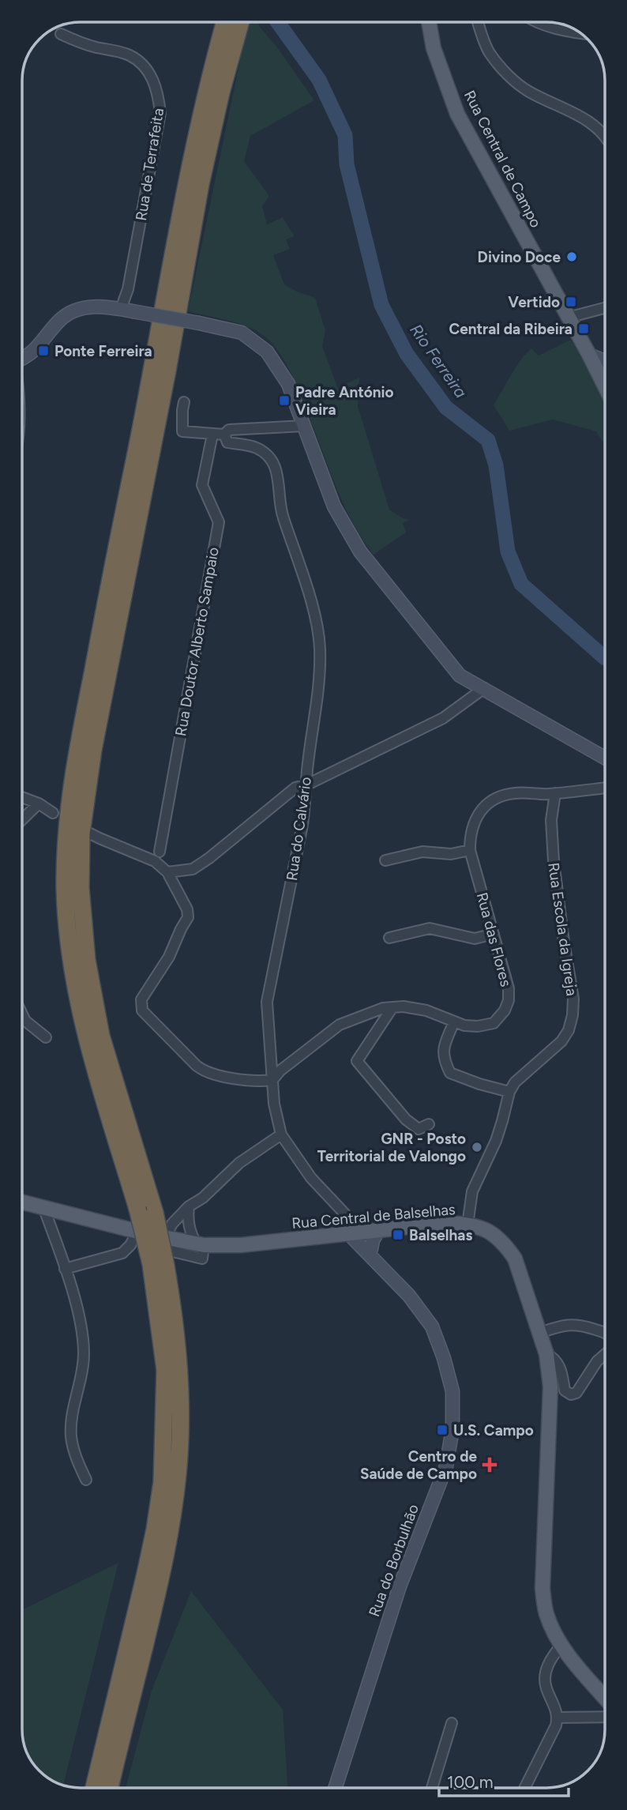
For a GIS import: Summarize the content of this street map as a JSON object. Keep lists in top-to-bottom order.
{
  "streets": {
    "main road": ["Rua Central de Campo", "Rua Central de Balselhas"],
    "street": [
      "Rua de Terrafeita",
      "Rua Doutor Alberto Sampaio",
      "Rua do Calvário",
      "Rua Escola da Igreja",
      "Rua das Flores",
      "Rua do Borbulhão"
    ]
  },
  "crossings": [
    ["Rua Doutor Alberto Sampaio", "Rua do Calvário"],
    ["Rua do Calvário", "Rua Central de Balselhas"],
    ["Rua do Calvário", "Rua do Borbulhão"],
    ["Rua Escola da Igreja", "Rua das Flores"],
    ["Rua Escola da Igreja", "Rua Central de Balselhas"],
    ["Rua Central de Balselhas", "Rua do Borbulhão"]
  ],
  "water": ["Rio Ferreira"],
  "places": {
    "other": ["Divino Doce", "GNR - Posto Territorial de Valongo"],
    "transit": [
      "Vertido",
      "Central da Ribeira",
      "Ponte Ferreira",
      "Padre António Vieira",
      "Balselhas",
      "U.S. Campo"
    ],
    "health": ["Centro de Saúde de Campo"]
  },
  "scale_bar": "100 m"
}
